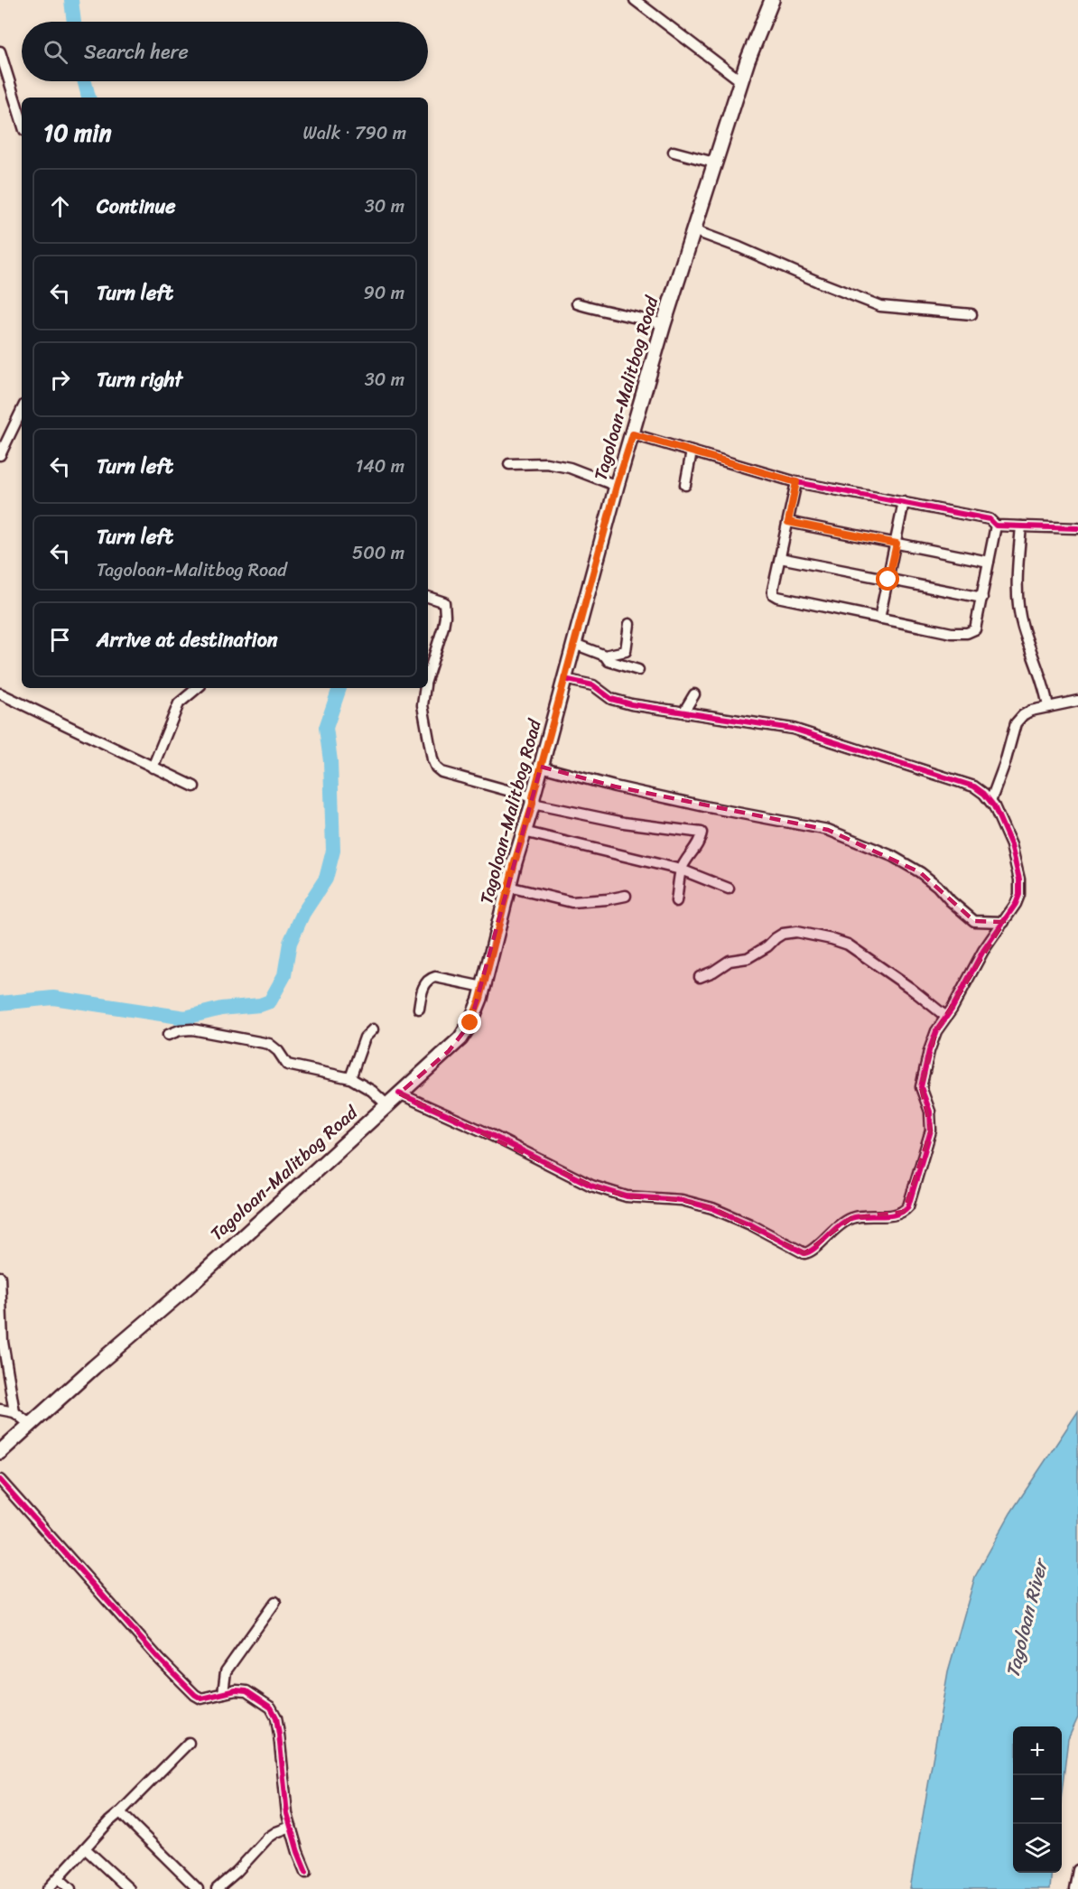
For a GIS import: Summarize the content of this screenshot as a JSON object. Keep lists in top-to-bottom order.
{
  "streets": {
    "main road": ["Tagoloan-Malitbog Road"]
  },
  "water": ["Tagoloan River"],
  "page": {
    "search": "Search here",
    "heading": ["10 min", "Walk · 790 m"],
    "list": [
      ["Continue", "30 m"],
      ["Turn left", "90 m"],
      ["Turn right", "30 m"],
      ["Turn left", "140 m"],
      ["Turn left", "Tagoloan-Malitbog Road", "500 m"],
      "Arrive at destination"
    ],
    "map_buttons": ["+", "−"]
  }
}
